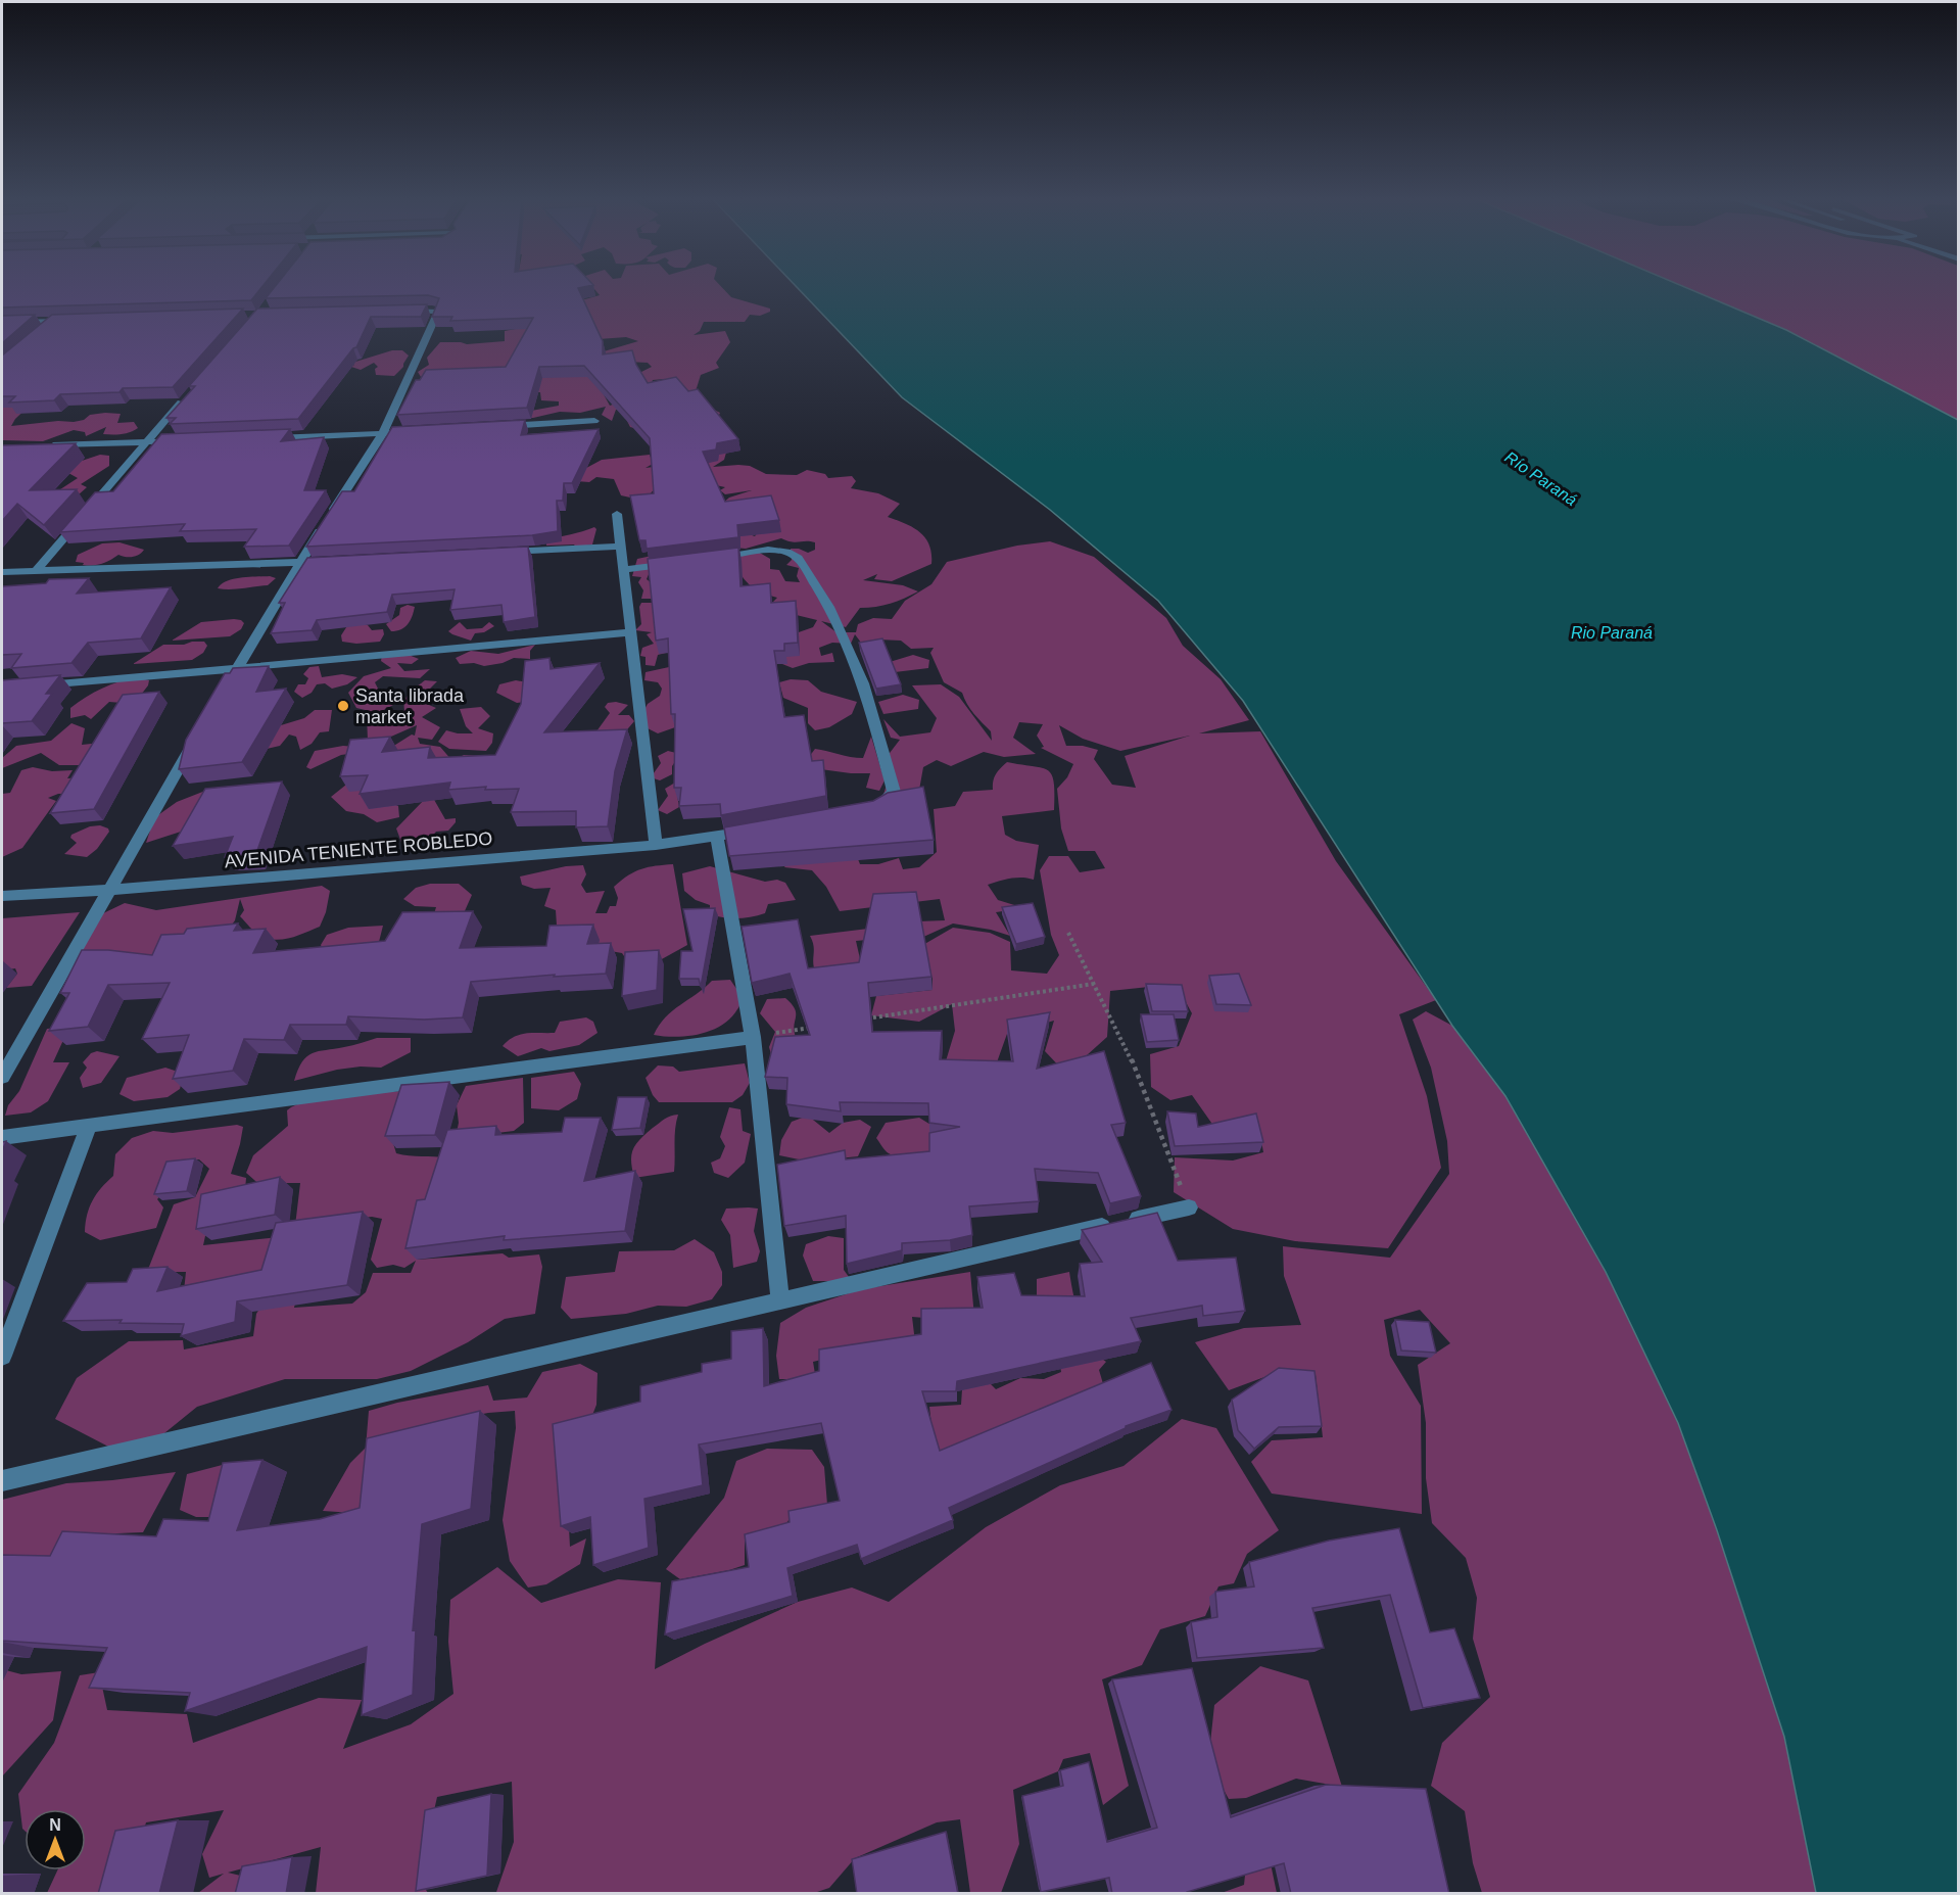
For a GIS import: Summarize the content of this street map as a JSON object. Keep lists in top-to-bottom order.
{
  "streets": {
    "street": ["AVENIDA TENIENTE ROBLEDO"]
  },
  "water": ["Río Paraná", "Rio Paraná"],
  "places": ["Santa librada market"],
  "north": "top"
}
